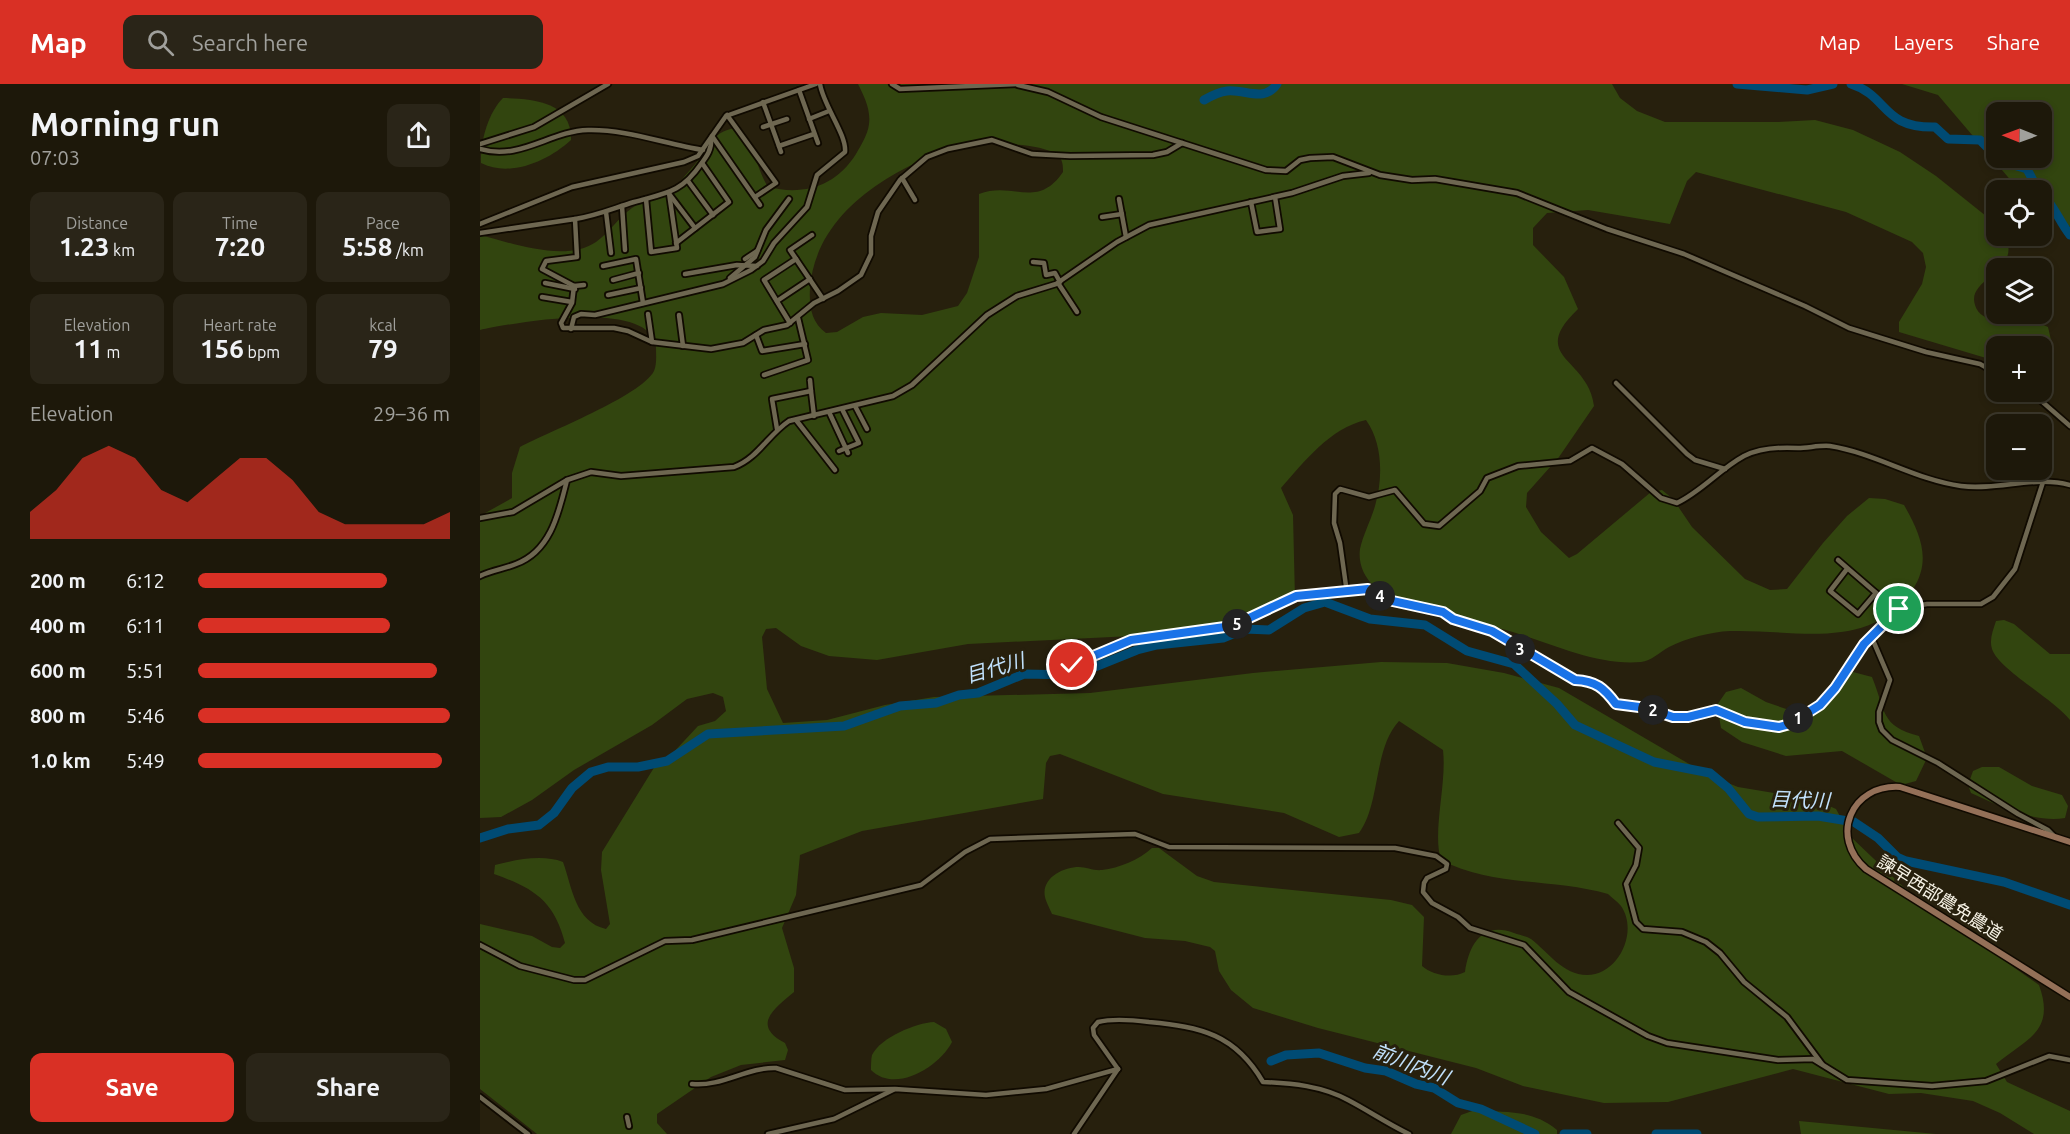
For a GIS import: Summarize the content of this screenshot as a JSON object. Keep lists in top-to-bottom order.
{
  "streets": {
    "street": ["諫早西部農免農道"]
  },
  "water": ["目代川", "前川内川"],
  "north": "left",
  "page": {
    "header": "Map",
    "search": "Search here",
    "nav": ["Map", "Layers", "Share"],
    "heading": ["Morning run", "07:03"],
    "map_buttons": ["+", "−"],
    "stats": [
      ["Distance", "1.23 km"],
      ["Time", "7:20"],
      ["Pace", "5:58 /km"],
      ["Elevation", "11 m"],
      ["Heart rate", "156 bpm"],
      ["kcal", "79"]
    ],
    "chart": ["Elevation", "29–36 m"],
    "list": [
      {
        "name": "200 m",
        "note": "6:12"
      },
      {
        "name": "400 m",
        "note": "6:11"
      },
      {
        "name": "600 m",
        "note": "5:51"
      },
      {
        "name": "800 m",
        "note": "5:46"
      },
      {
        "name": "1.0 km",
        "note": "5:49"
      }
    ],
    "pins": [
      "4",
      "5",
      "3",
      "2",
      "1"
    ],
    "buttons": ["Save", "Share"]
  }
}
